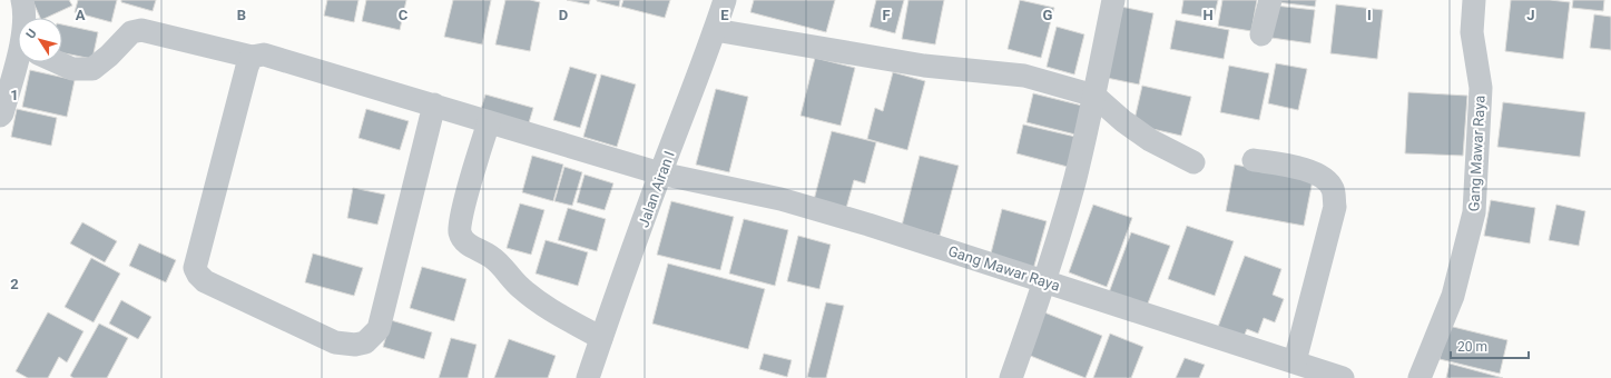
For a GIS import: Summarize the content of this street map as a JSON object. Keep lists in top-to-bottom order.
{
  "streets": {
    "street": ["Gang Mawar Raya", "Jalan Airan I"]
  },
  "crossings": [
    ["Gang Mawar Raya", "Jalan Airan I"]
  ],
  "scale_bar": "20 m",
  "north": "top left",
  "grid": {
    "columns": [
      "A",
      "B",
      "C",
      "D",
      "E",
      "F",
      "G",
      "H",
      "I",
      "J"
    ],
    "rows": ["1", "2"]
  }
}
